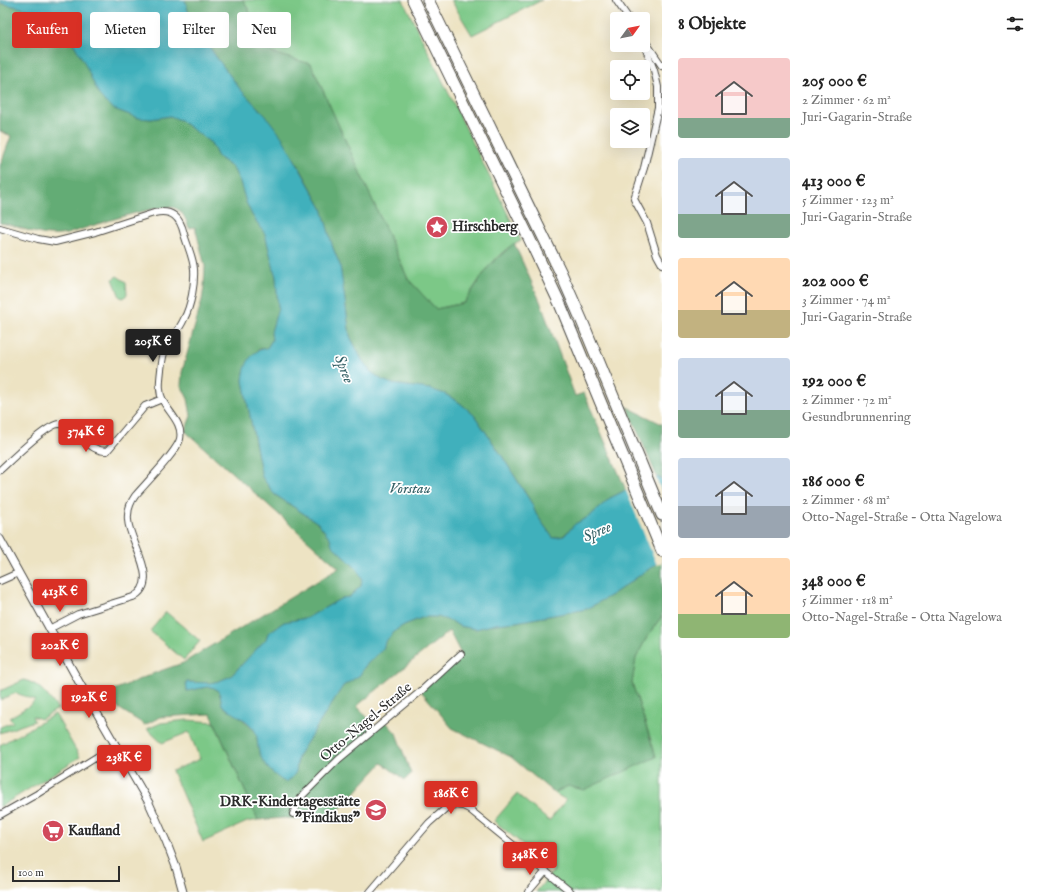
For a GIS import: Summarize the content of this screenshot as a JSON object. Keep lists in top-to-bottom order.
{
  "streets": {
    "street": ["Otto-Nagel-Straße"]
  },
  "water": ["Spree", "Vorstau"],
  "places": {
    "place": ["Hirschberg"],
    "school or university": ["DRK-Kindertagesstätte \"Findikus\""],
    "supermarket": ["Kaufland"]
  },
  "scale_bar": "100 m",
  "north": "top right",
  "page": {
    "heading": "8 Objekte",
    "chip": [
      "Kaufen",
      "Mieten",
      "Filter",
      "Neu"
    ],
    "list": [
      {
        "name": "205 000 €",
        "note": "2 Zimmer · 62 m² · Juri-Gagarin-Straße"
      },
      {
        "name": "413 000 €",
        "note": "5 Zimmer · 123 m² · Juri-Gagarin-Straße"
      },
      {
        "name": "202 000 €",
        "note": "3 Zimmer · 74 m² · Juri-Gagarin-Straße"
      },
      {
        "name": "192 000 €",
        "note": "2 Zimmer · 72 m² · Gesundbrunnenring"
      },
      {
        "name": "186 000 €",
        "note": "2 Zimmer · 68 m² · Otto-Nagel-Straße - Otta Nagelowa"
      },
      {
        "name": "348 000 €",
        "note": "5 Zimmer · 118 m² · Otto-Nagel-Straße - Otta Nagelowa"
      }
    ],
    "price": [
      "205K €",
      "374K €",
      "413K €",
      "202K €",
      "192K €",
      "238K €",
      "186K €",
      "348K €"
    ],
    "scale": "100 m"
  }
}
